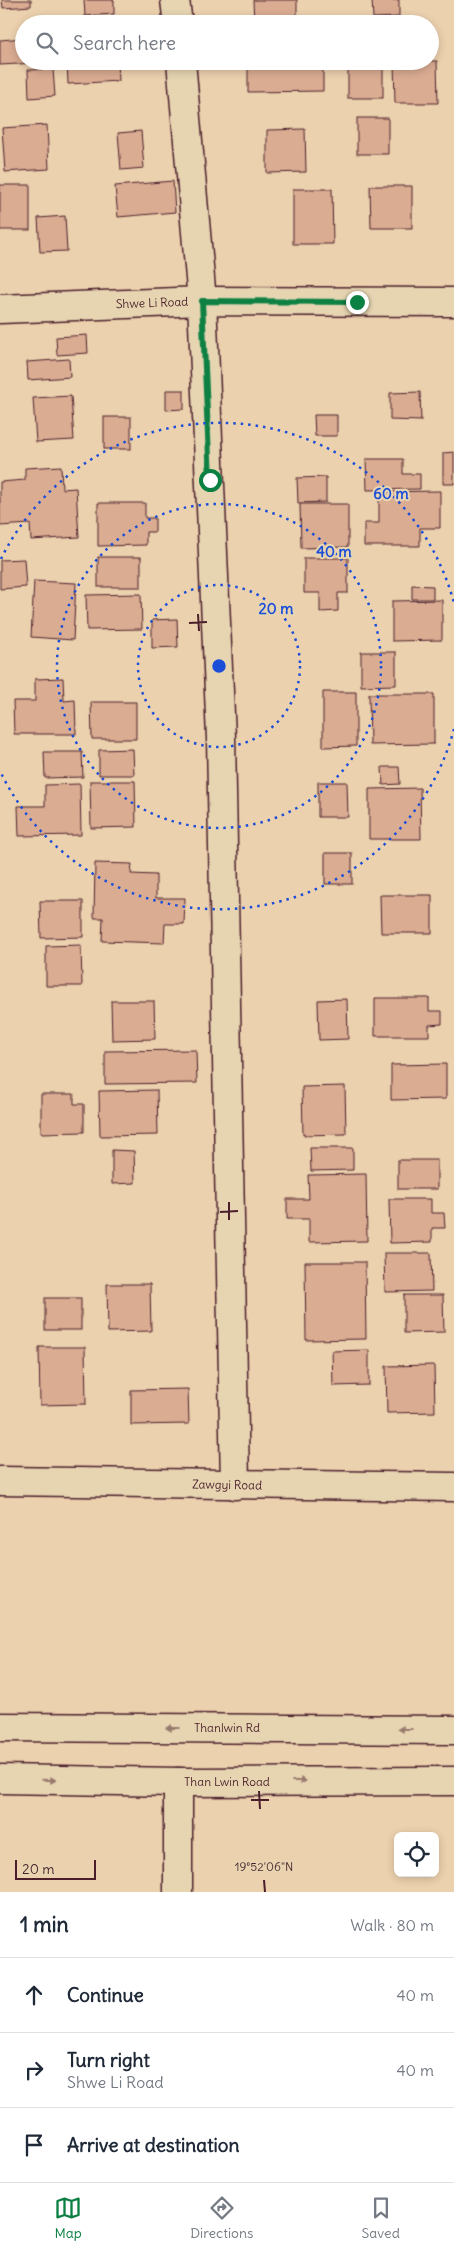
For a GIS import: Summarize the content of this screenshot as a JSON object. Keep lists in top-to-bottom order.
{
  "streets": {
    "street": [
      "Shwe Li Road",
      "Zawgyi Road",
      "Thanlwin Rd",
      "Than Lwin Road"
    ]
  },
  "one_way": ["Thanlwin Rd", "Than Lwin Road"],
  "scale_bar": "20 m",
  "page": {
    "search": "Search here",
    "scale": "20 m",
    "heading": ["1 min", "Walk · 80 m"],
    "list": [
      ["Continue", "40 m"],
      ["Turn right", "Shwe Li Road", "40 m"],
      "Arrive at destination"
    ],
    "nav": ["Map", "Directions", "Saved"]
  },
  "coordinates": ["19°52'06\"N"],
  "rings": ["60 m", "40 m", "20 m"]
}
